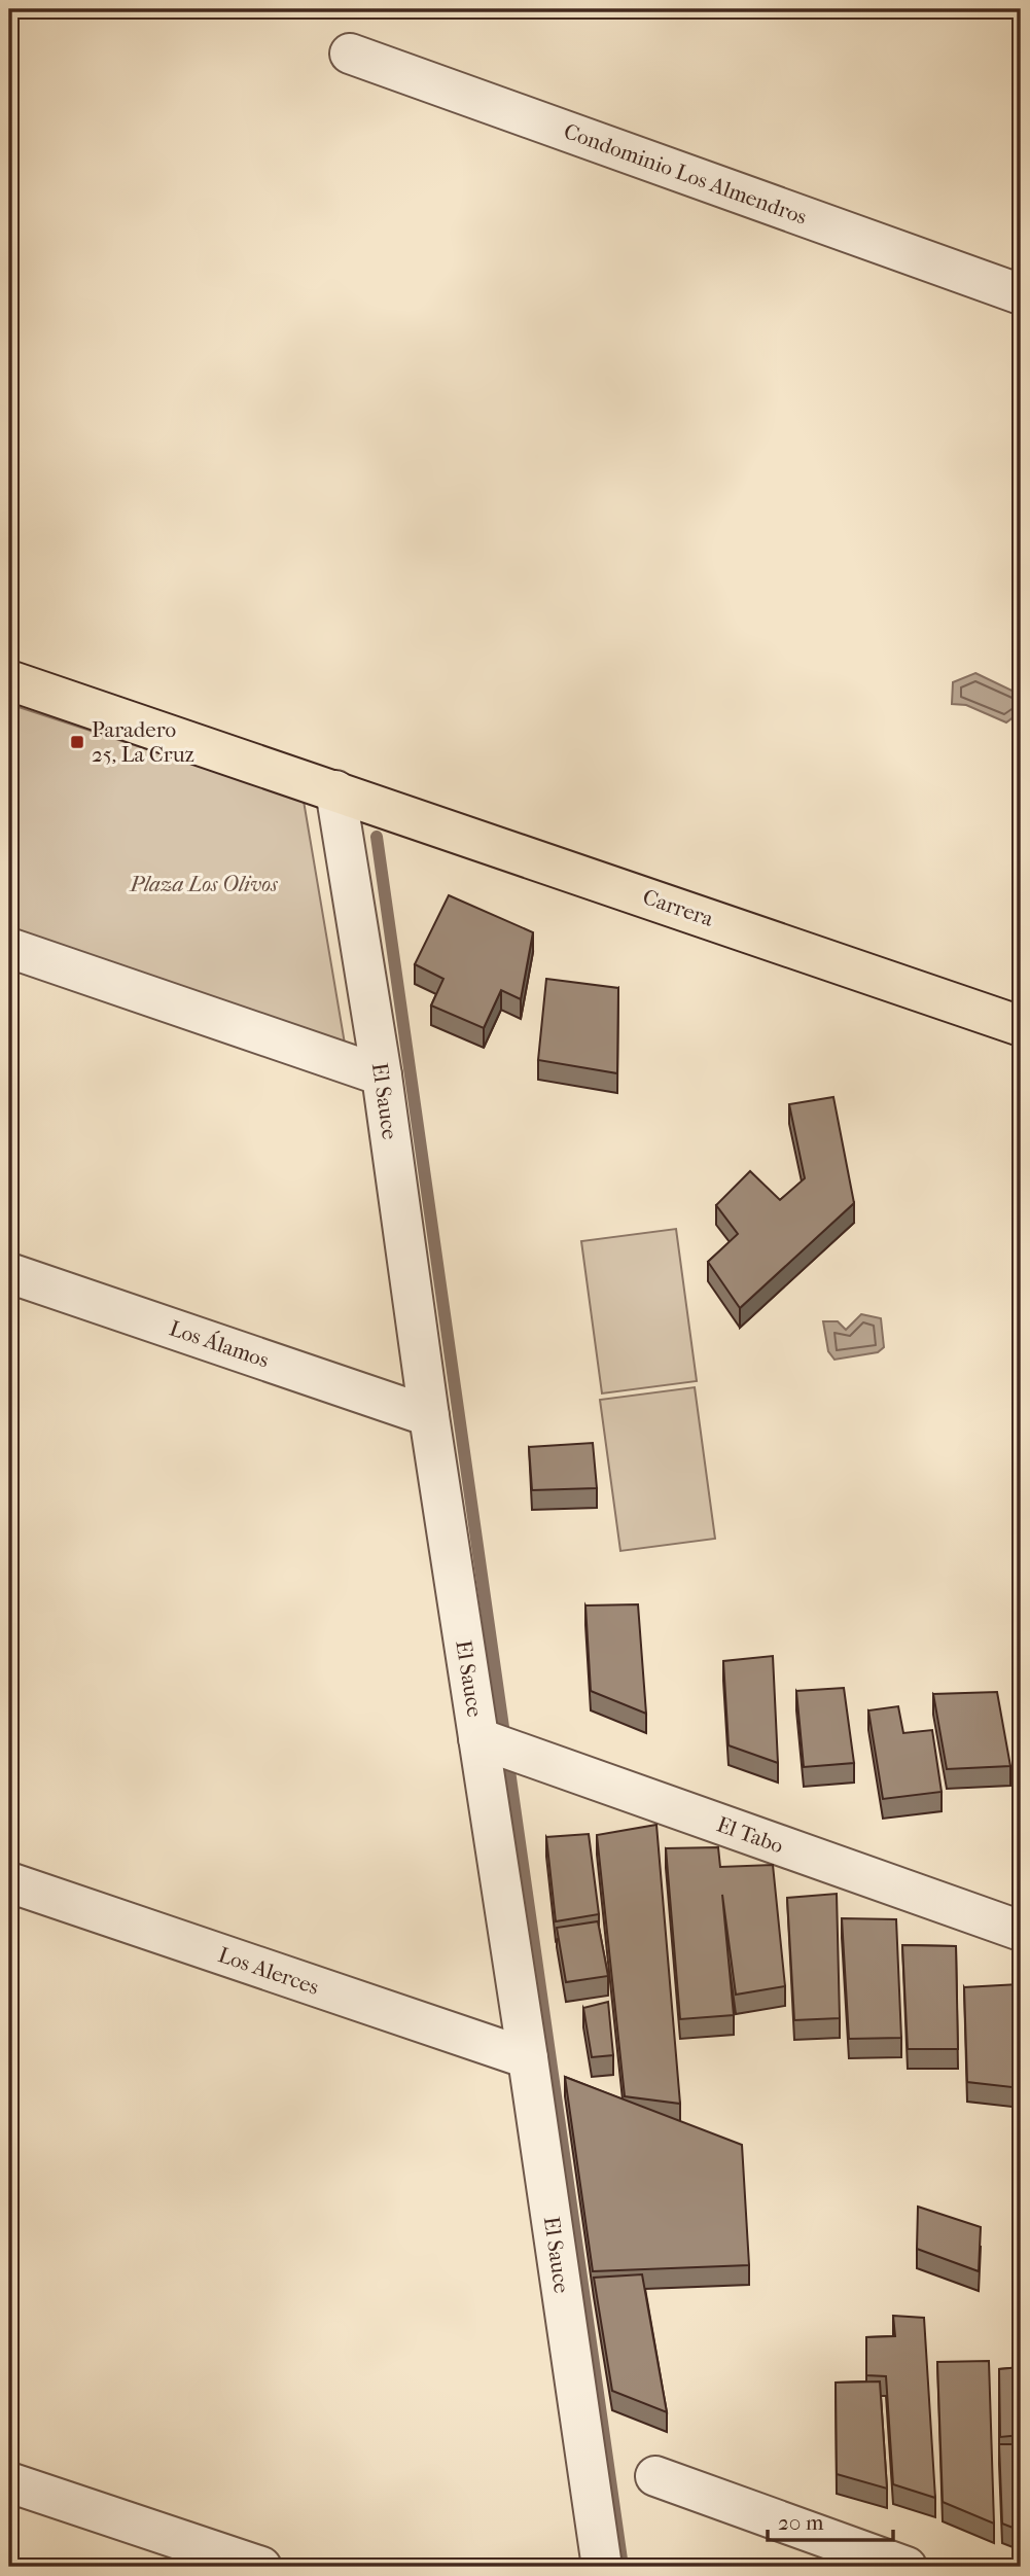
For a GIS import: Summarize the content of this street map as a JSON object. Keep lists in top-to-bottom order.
{
  "streets": {
    "main road": ["Carrera"],
    "street": [
      "Condominio Los Almendros",
      "El Sauce",
      "Los Álamos",
      "El Tabo",
      "Los Alerces"
    ]
  },
  "crossings": [
    ["Carrera", "El Sauce"],
    ["El Sauce", "Los Álamos"],
    ["El Sauce", "El Tabo"],
    ["El Sauce", "Los Alerces"]
  ],
  "parks": ["Plaza Los Olivos"],
  "places": {
    "transit": ["Paradero 25, La Cruz"]
  },
  "scale_bar": "20 m"
}
